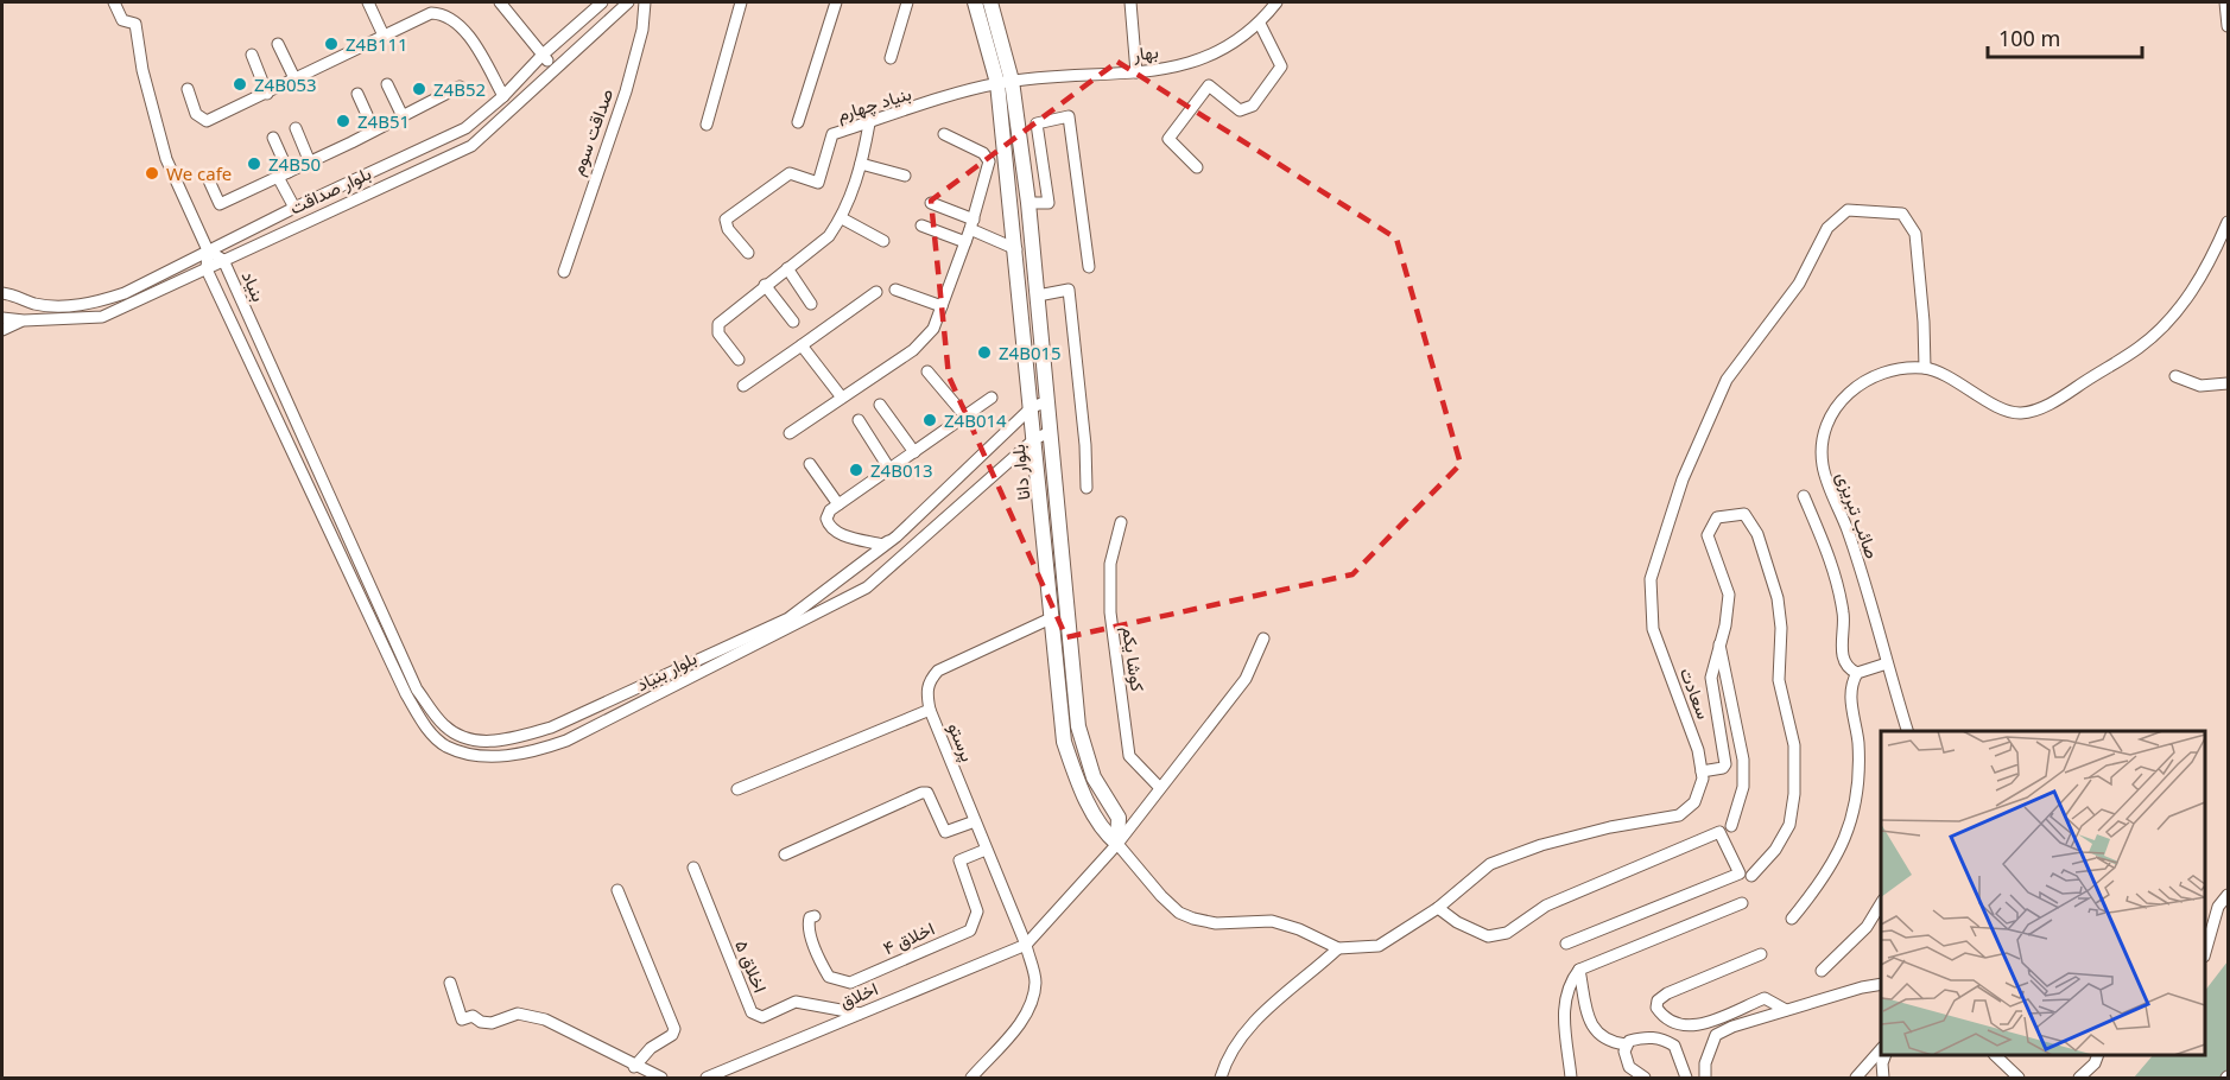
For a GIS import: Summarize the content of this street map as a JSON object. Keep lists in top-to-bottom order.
{
  "streets": {
    "street": [
      "بهار",
      "بنیاد چهارم",
      "صداقت سوم",
      "بلوار صداقت",
      "بنیاد",
      "بلوار دانا",
      "صائب تبریزی",
      "کوشا یکم",
      "بلوار بنیاد",
      "سعادت",
      "پرستو",
      "اخلاق ۴",
      "اخلاق ۵",
      "اخلاق"
    ]
  },
  "crossings": [
    ["بهار", "بنیاد چهارم"],
    ["بهار", "بلوار دانا"],
    ["بنیاد چهارم", "بلوار دانا"],
    ["بلوار صداقت", "بنیاد"],
    ["بلوار صداقت", "بلوار بنیاد"],
    ["بنیاد", "بلوار بنیاد"],
    ["بلوار دانا", "بلوار بنیاد"],
    ["بلوار دانا", "سعادت"],
    ["بلوار دانا", "پرستو"],
    ["صائب تبریزی", "سعادت"],
    ["پرستو", "اخلاق ۴"],
    ["پرستو", "اخلاق"],
    ["اخلاق ۵", "اخلاق"]
  ],
  "places": [
    "Z4B111",
    "Z4B053",
    "Z4B52",
    "Z4B51",
    "Z4B50",
    "We cafe",
    "Z4B015",
    "Z4B014",
    "Z4B013"
  ],
  "scale_bar": "100 m"
}
